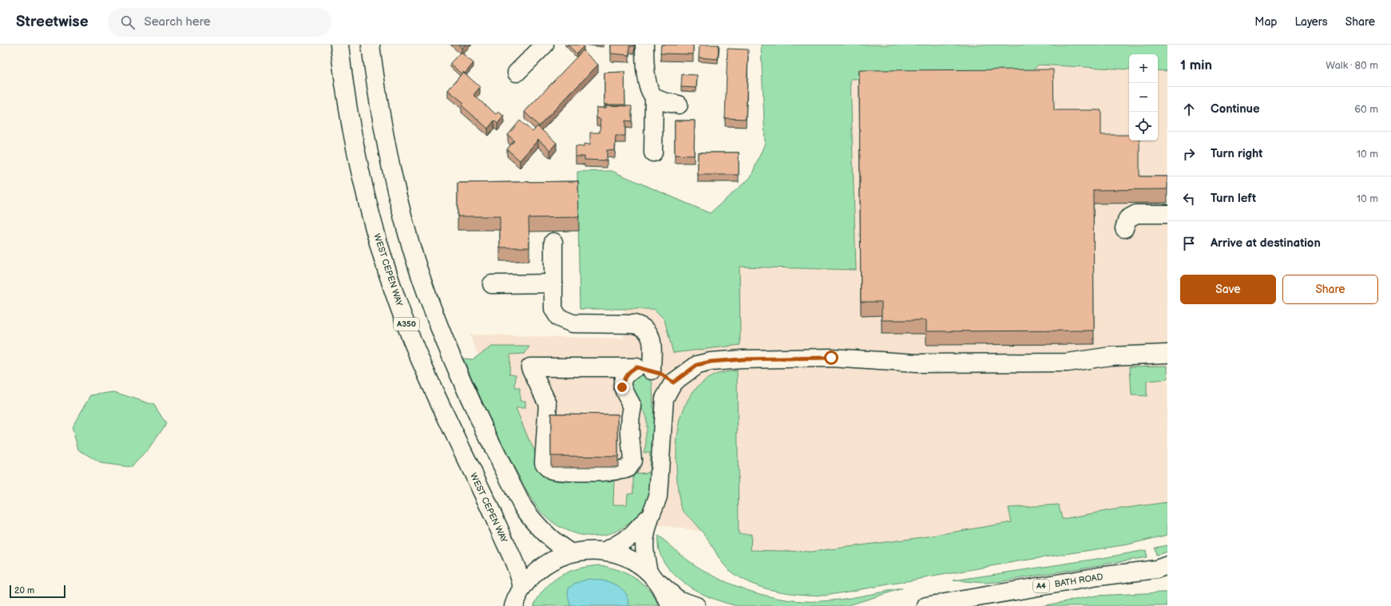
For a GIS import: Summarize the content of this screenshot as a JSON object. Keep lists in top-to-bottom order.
{
  "streets": {
    "main road": [
      "WEST CEPEN WAY",
      "A350",
      "BATH ROAD",
      "A4"
    ]
  },
  "scale_bar": "20 m",
  "page": {
    "header": "Streetwise",
    "search": "Search here",
    "nav": ["Map", "Layers", "Share"],
    "heading": ["1 min", "Walk · 80 m"],
    "map_buttons": ["+", "−"],
    "list": [
      ["Continue", "60 m"],
      ["Turn right", "10 m"],
      ["Turn left", "10 m"],
      "Arrive at destination"
    ],
    "buttons": ["Save", "Share"],
    "scale": "20 m"
  }
}
